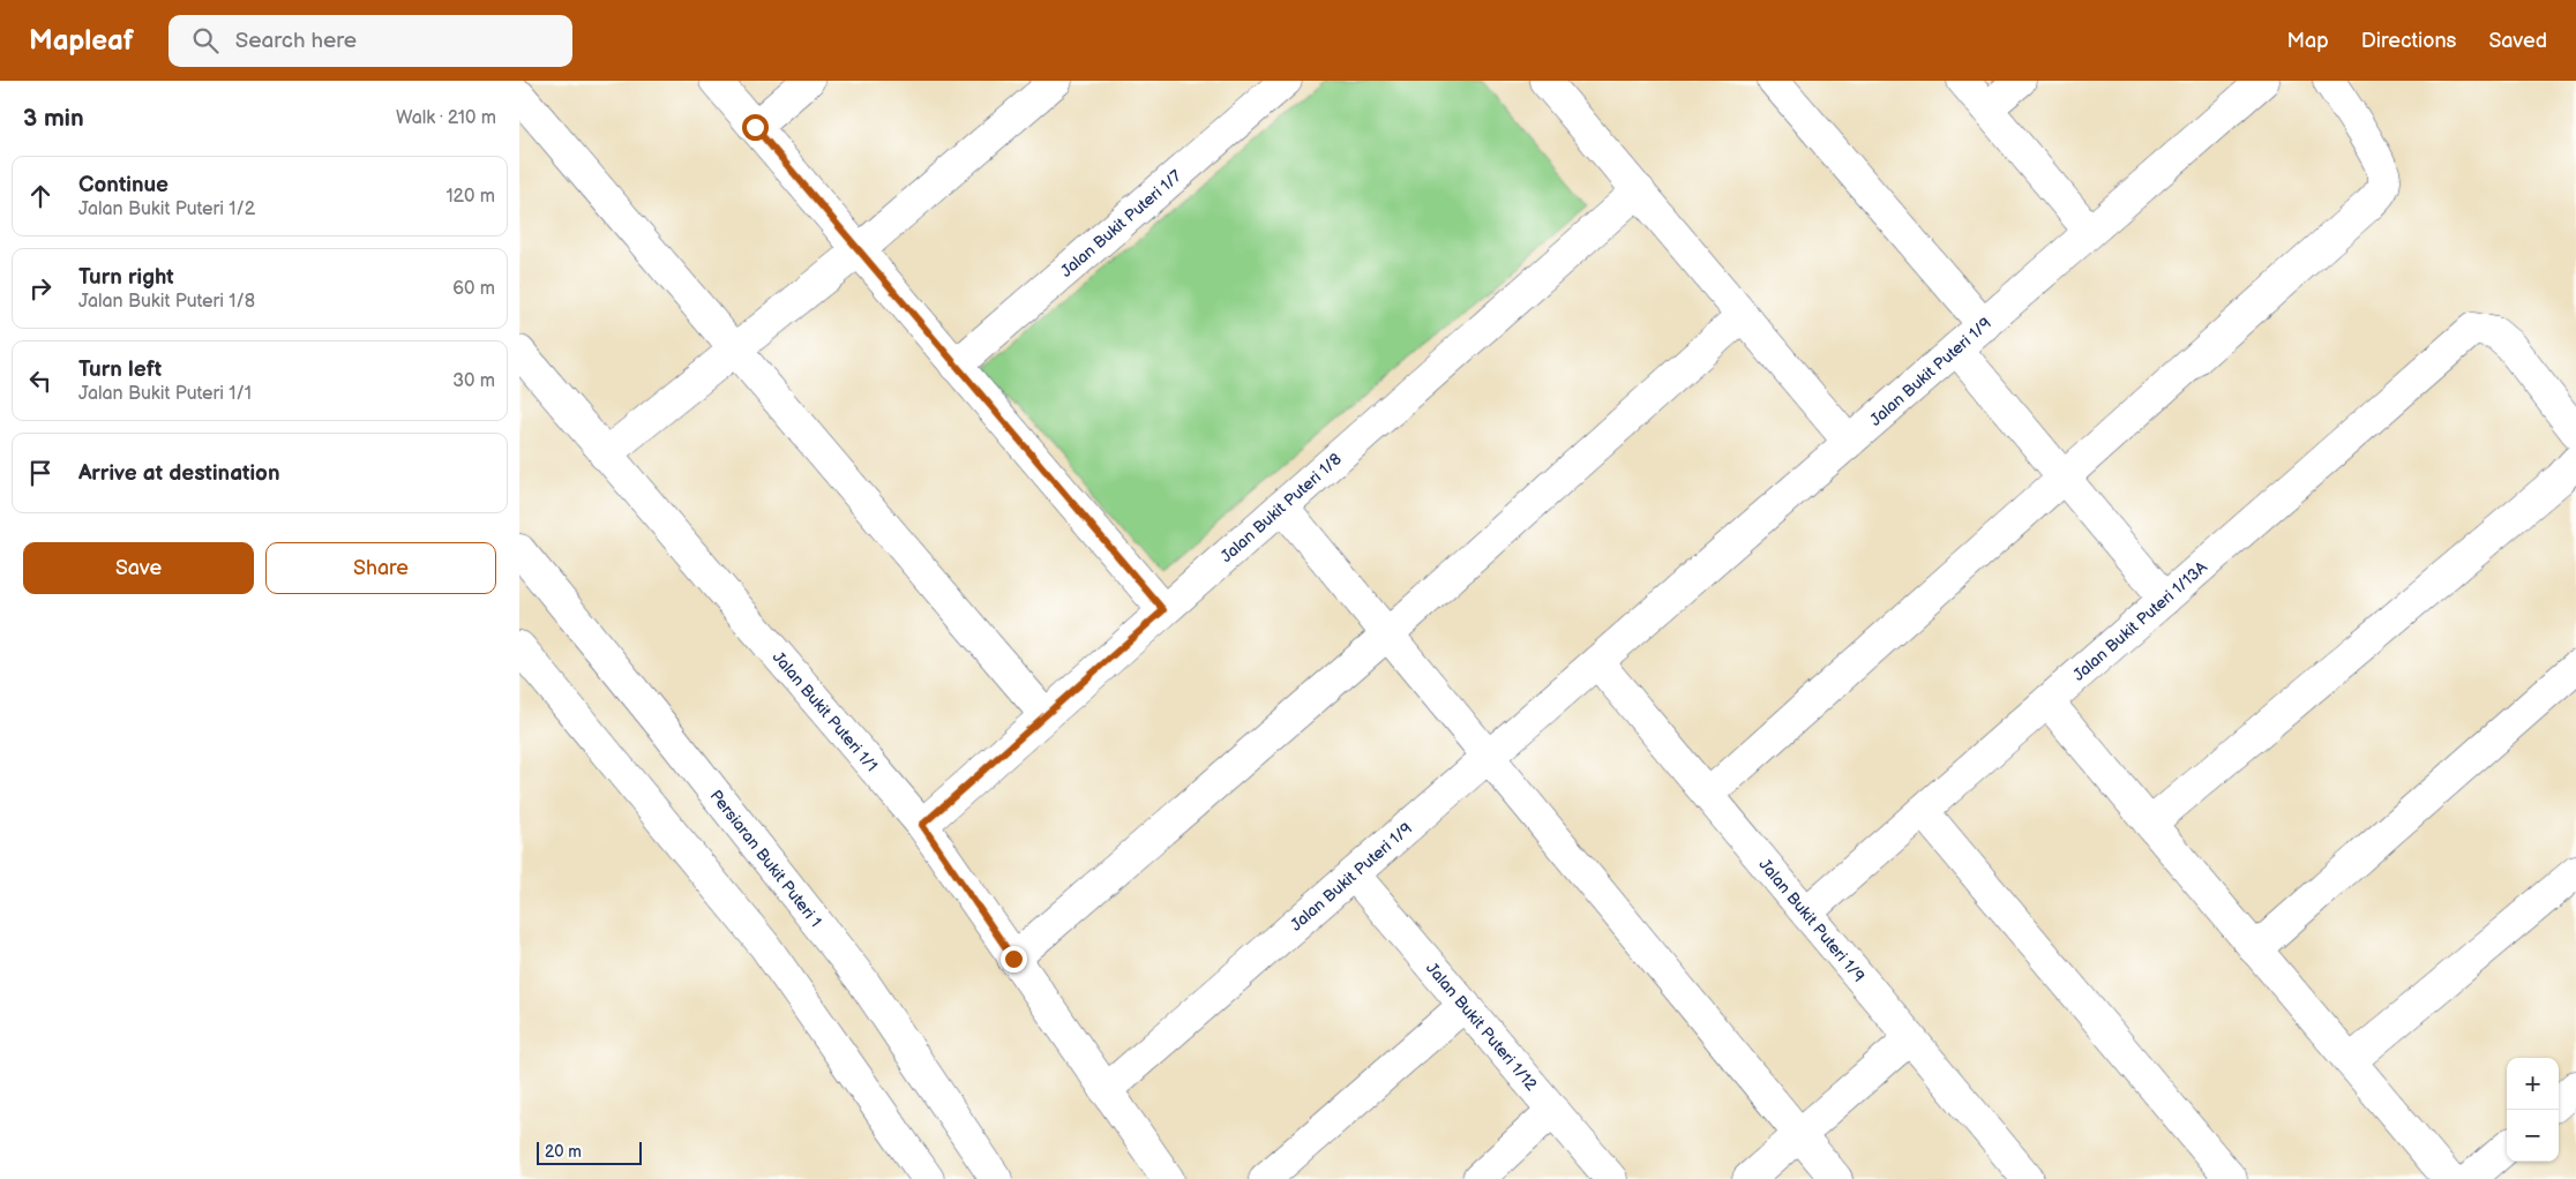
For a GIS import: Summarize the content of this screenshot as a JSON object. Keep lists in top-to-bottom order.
{
  "streets": {
    "street": [
      "Jalan Bukit Puteri 1/7",
      "Jalan Bukit Puteri 1/9",
      "Jalan Bukit Puteri 1/8",
      "Jalan Bukit Puteri 1/13A",
      "Jalan Bukit Puteri 1/1",
      "Persiaran Bukit Puteri 1",
      "Jalan Bukit Puteri 1/12"
    ]
  },
  "crossings": [
    ["Jalan Bukit Puteri 1/9", "Jalan Bukit Puteri 1/13A"],
    ["Jalan Bukit Puteri 1/9", "Jalan Bukit Puteri 1/1"],
    ["Jalan Bukit Puteri 1/9", "Jalan Bukit Puteri 1/12"],
    ["Jalan Bukit Puteri 1/8", "Jalan Bukit Puteri 1/1"]
  ],
  "scale_bar": "20 m",
  "page": {
    "header": "Mapleaf",
    "search": "Search here",
    "nav": ["Map", "Directions", "Saved"],
    "heading": ["3 min", "Walk · 210 m"],
    "list": [
      ["Continue", "Jalan Bukit Puteri 1/2", "120 m"],
      ["Turn right", "Jalan Bukit Puteri 1/8", "60 m"],
      ["Turn left", "Jalan Bukit Puteri 1/1", "30 m"],
      "Arrive at destination"
    ],
    "buttons": ["Save", "Share"],
    "map_buttons": ["+", "−"],
    "scale": "20 m"
  }
}
